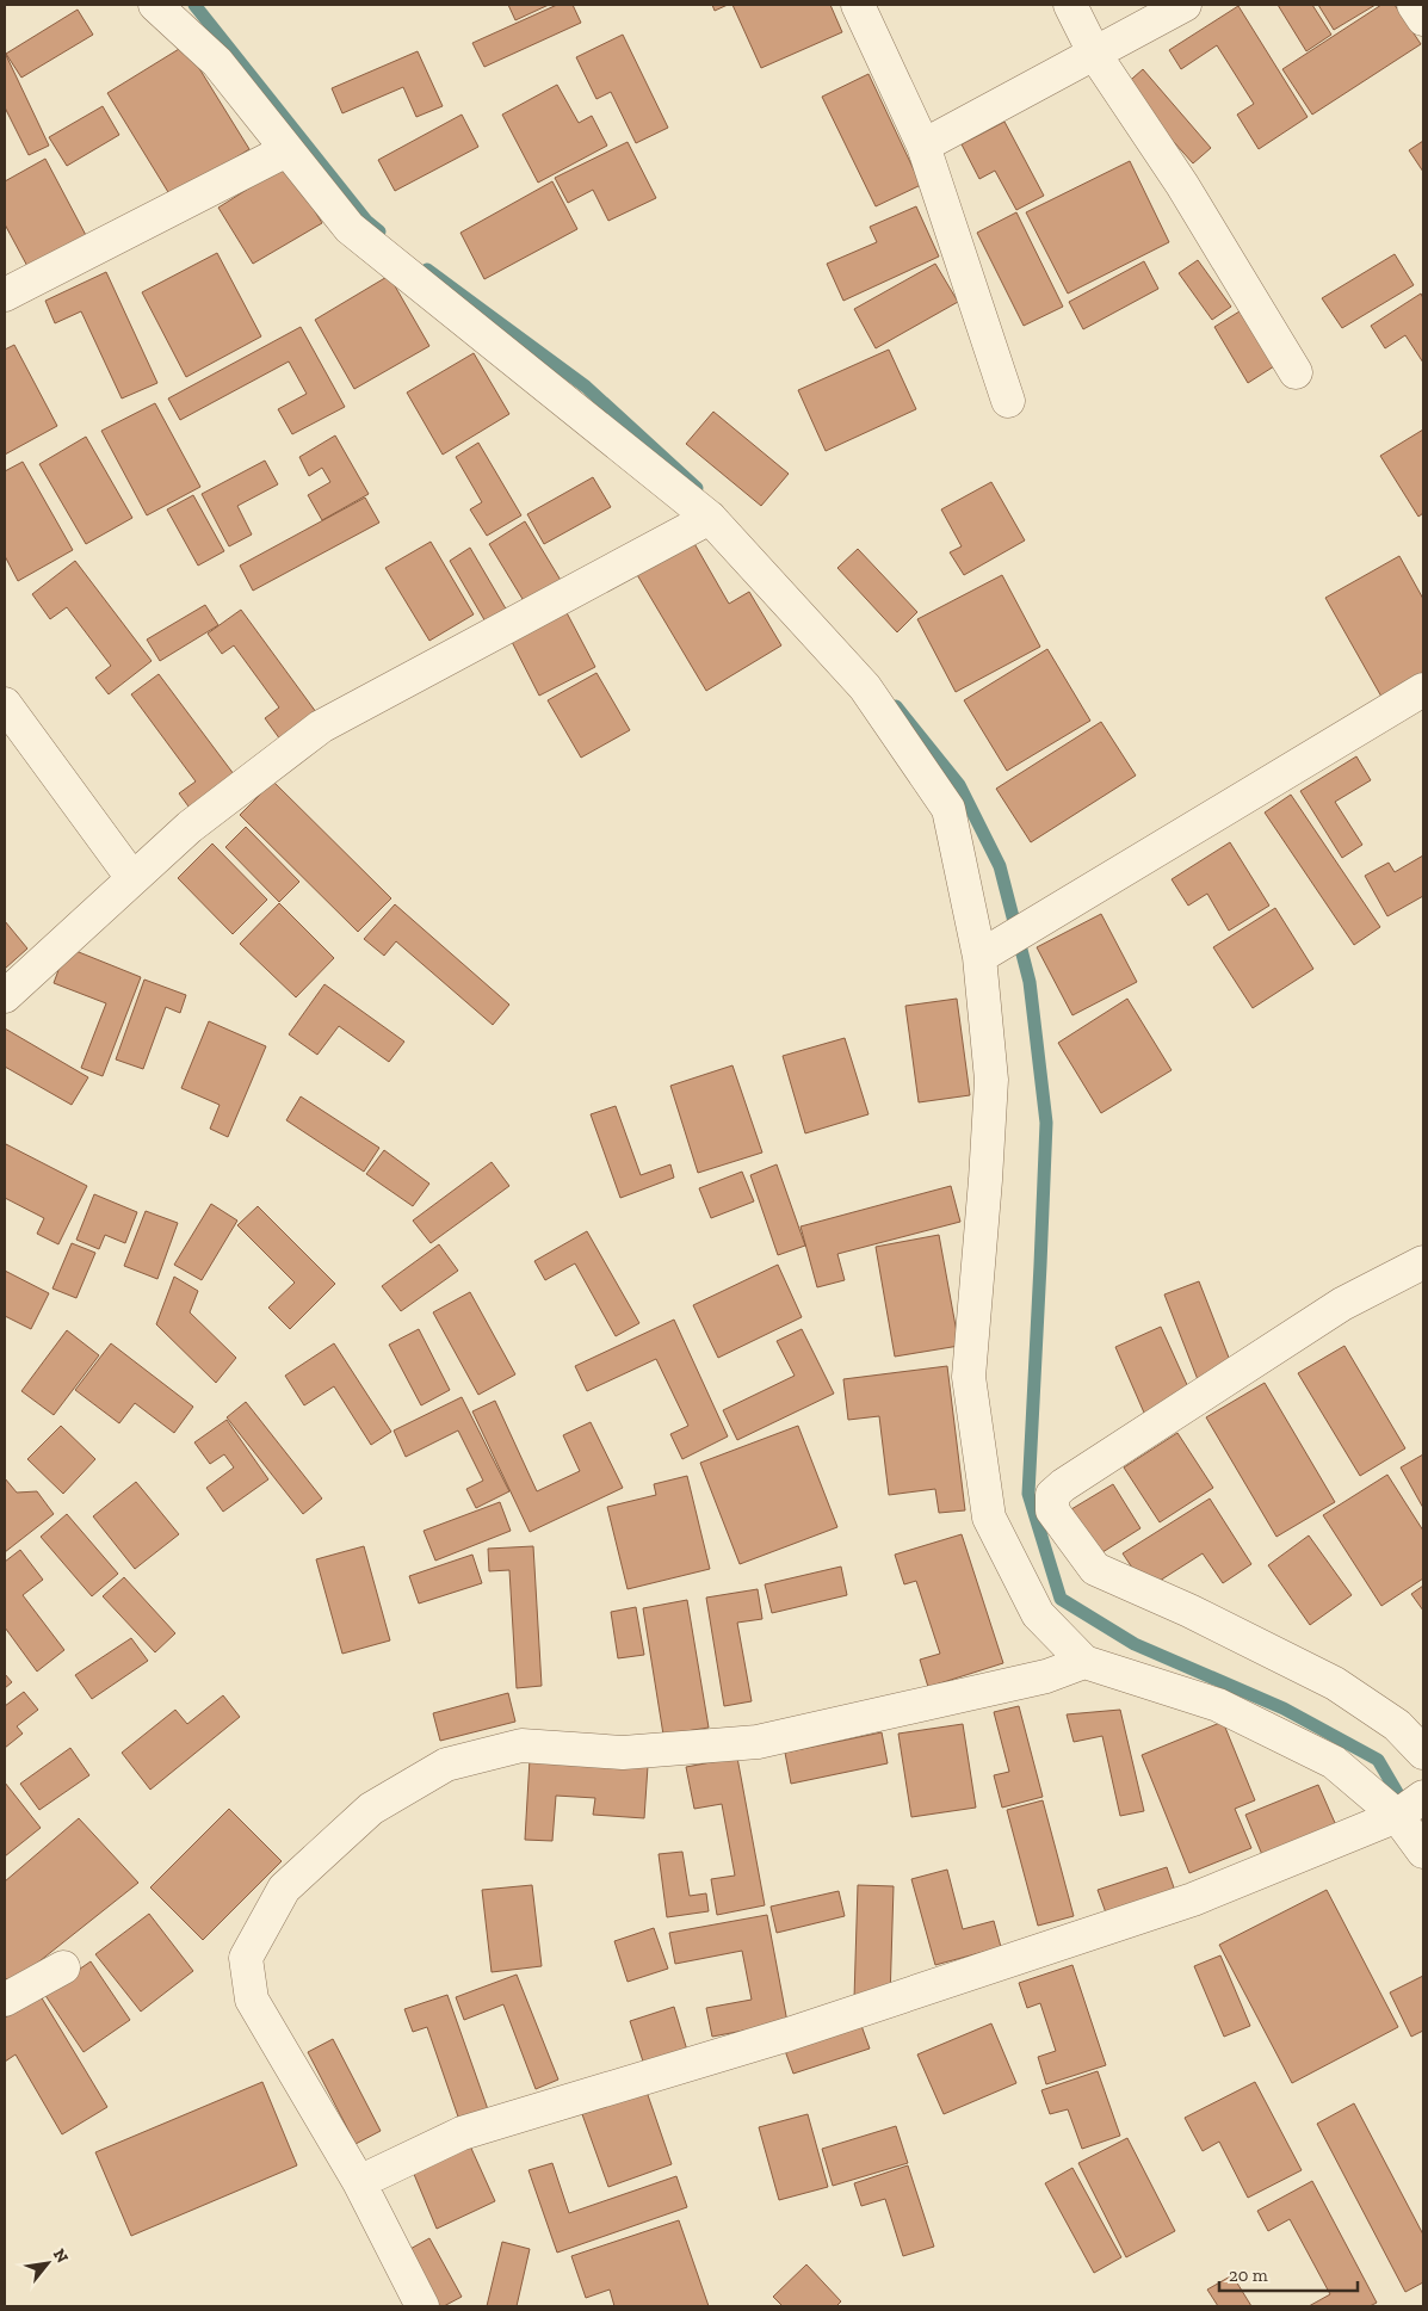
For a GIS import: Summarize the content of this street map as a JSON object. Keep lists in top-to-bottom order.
{
  "scale_bar": "20 m",
  "north": "top right"
}
